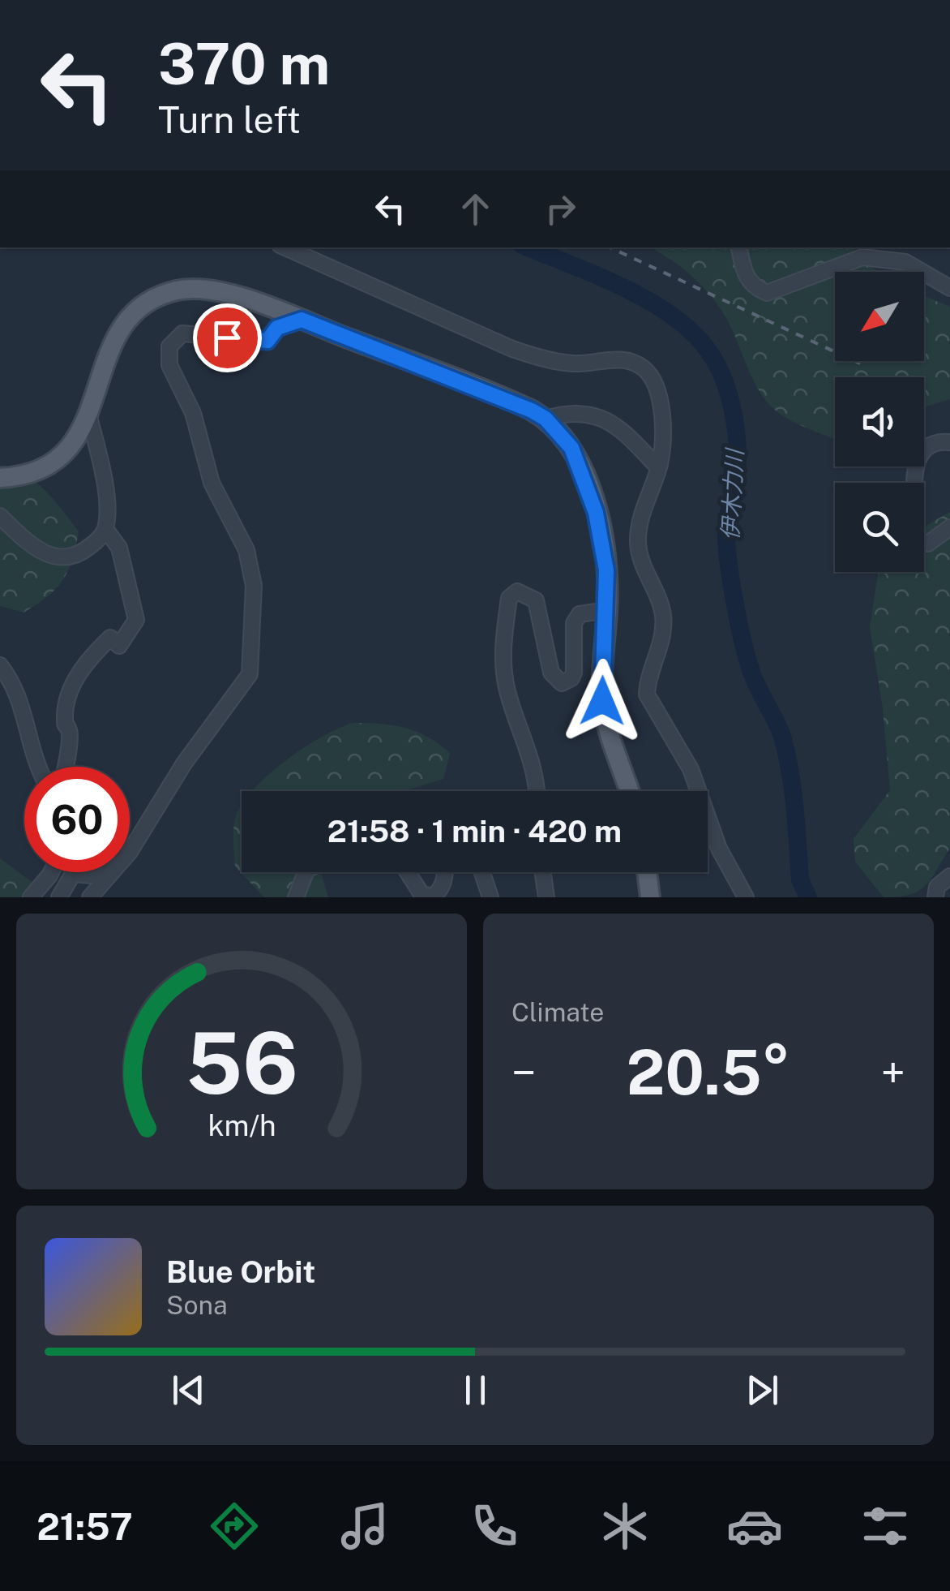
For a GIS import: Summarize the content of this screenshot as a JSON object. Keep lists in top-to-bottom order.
{
  "water": ["伊木力川"],
  "north": "bottom left",
  "page": {
    "turn": ["370 m", "Turn left"],
    "limit": "60",
    "trip": "21:58 · 1 min · 420 m",
    "tile": "Climate",
    "heat": ["−", "20.5°", "+"],
    "song": ["Blue Orbit", "Sona"],
    "tabs": "21:57",
    "gauge": ["56", "km/h"]
  }
}
